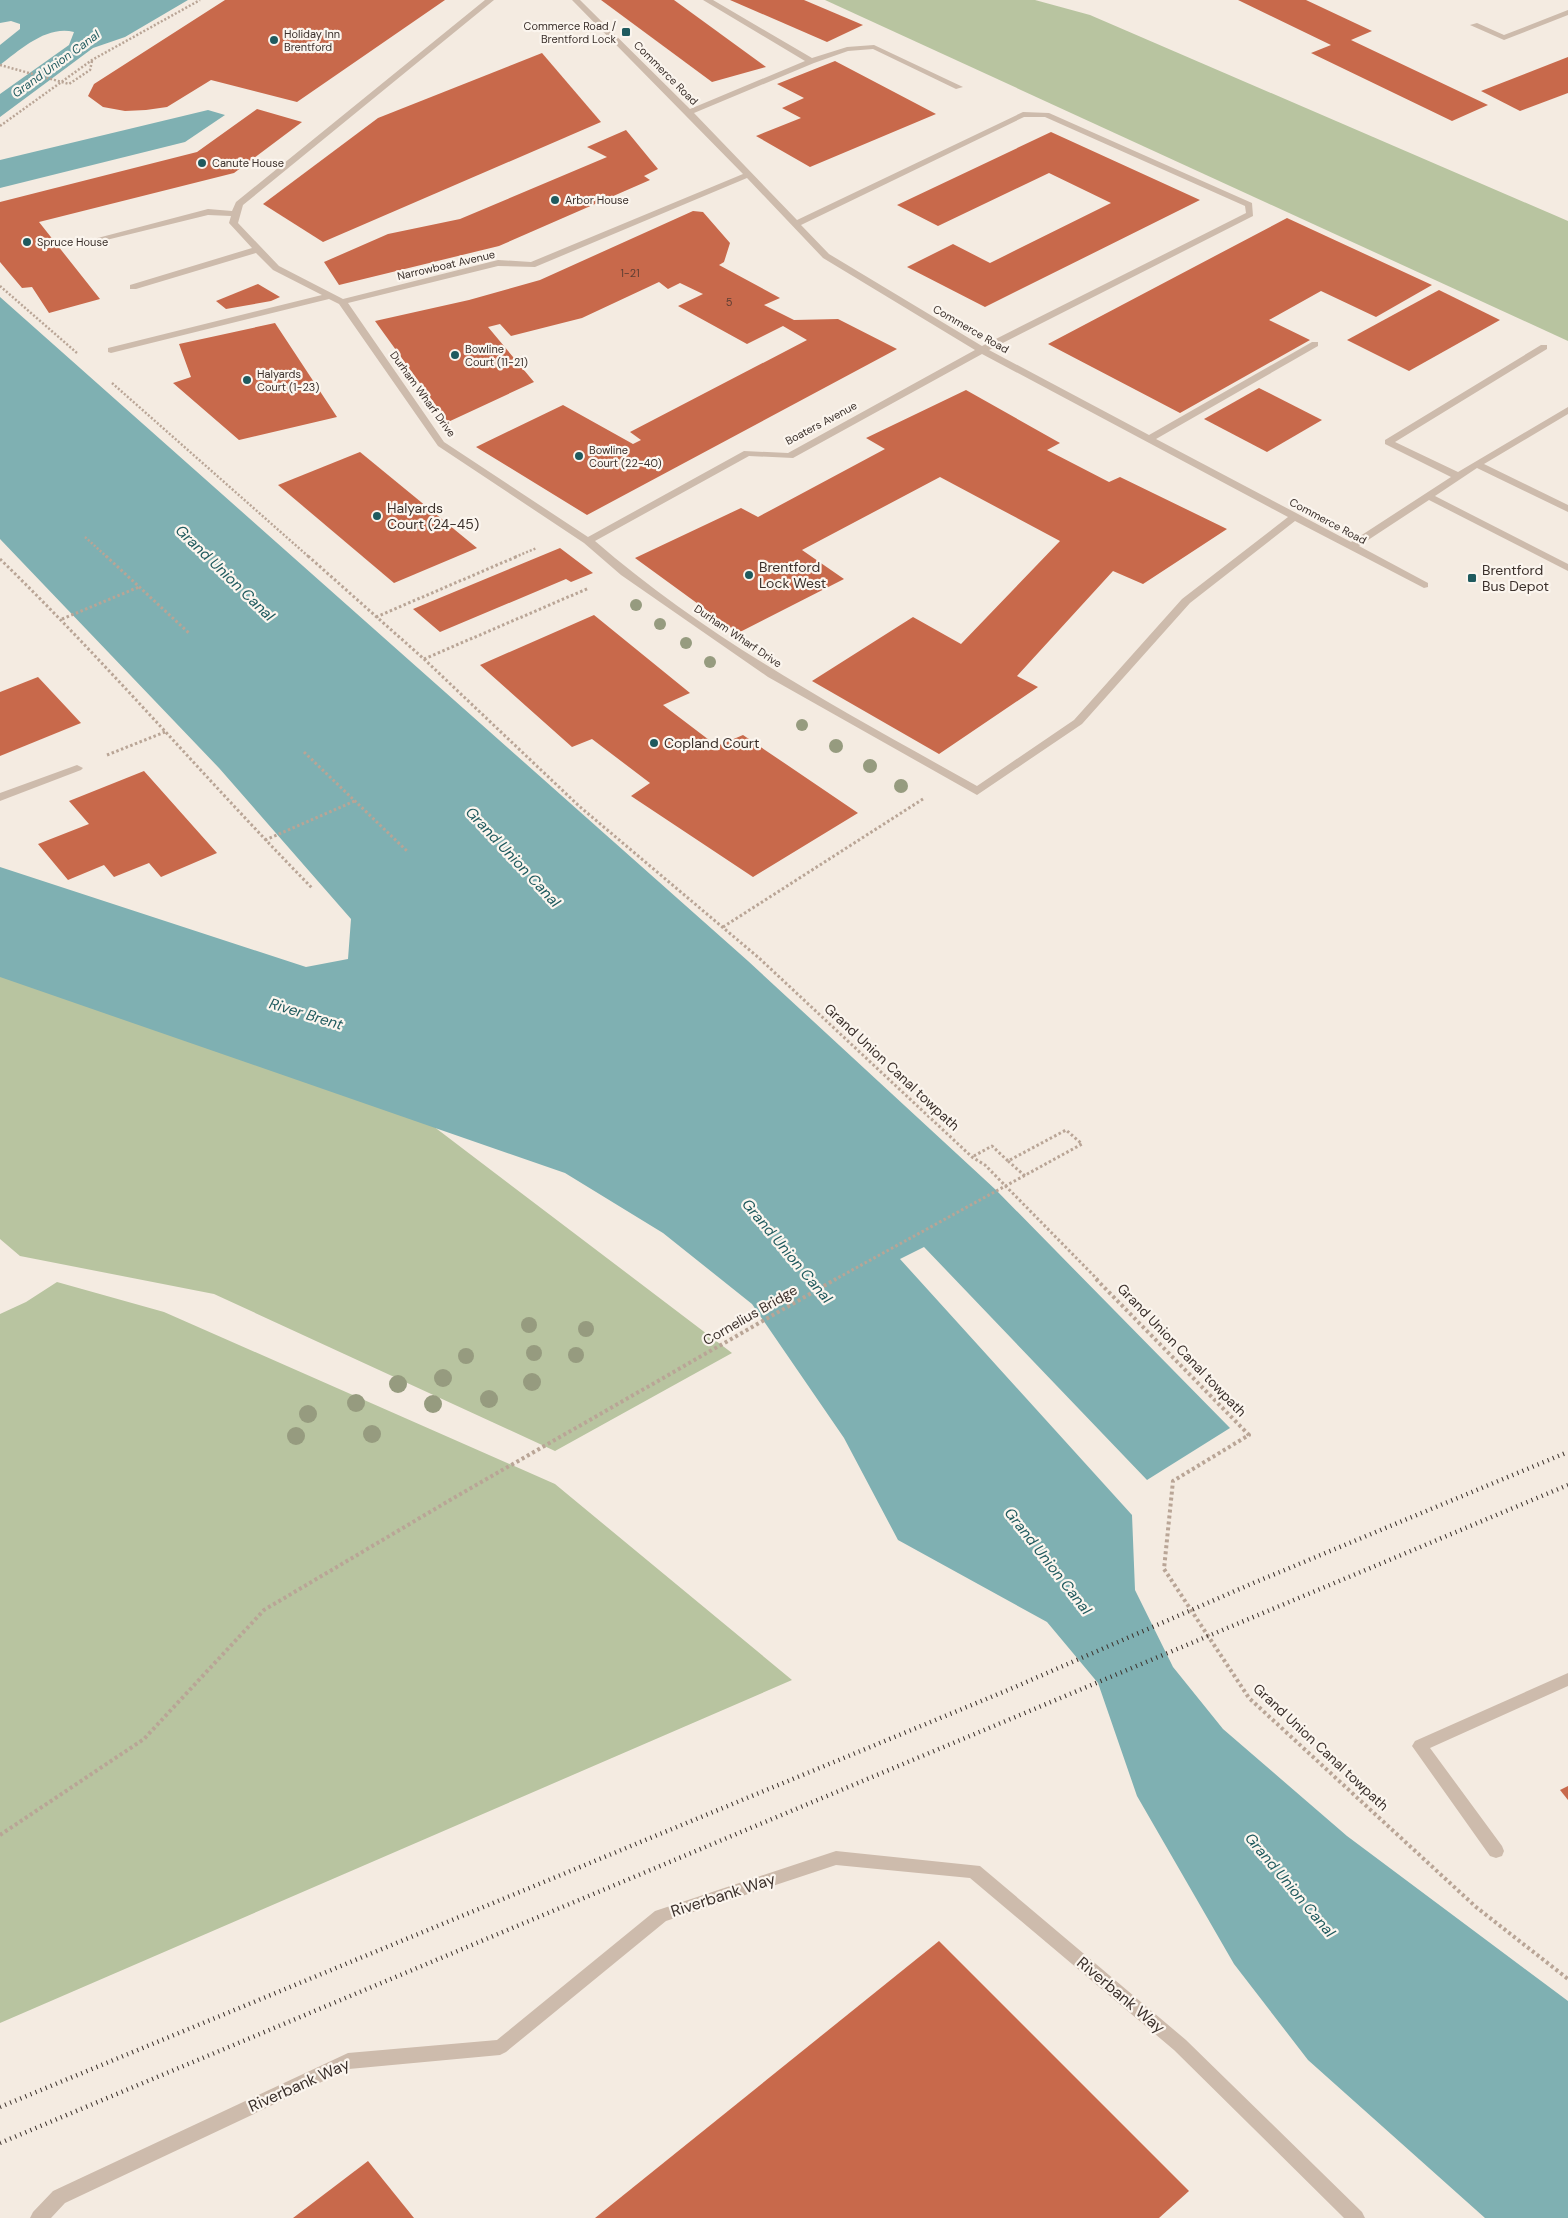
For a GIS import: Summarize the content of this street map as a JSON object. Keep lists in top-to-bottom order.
{
  "streets": {
    "street": [
      "Commerce Road",
      "Narrowboat Avenue",
      "Durham Wharf Drive",
      "Boaters Avenue",
      "Riverbank Way"
    ],
    "path": ["Grand Union Canal towpath", "Cornelius Bridge"]
  },
  "crossings": [
    ["Commerce Road", "Narrowboat Avenue"],
    ["Commerce Road", "Durham Wharf Drive"],
    ["Commerce Road", "Boaters Avenue"],
    ["Narrowboat Avenue", "Durham Wharf Drive"],
    ["Durham Wharf Drive", "Boaters Avenue"]
  ],
  "water": ["Grand Union Canal", "River Brent"],
  "places": {
    "transit": ["Commerce Road / Brentford Lock", "Brentford Bus Depot"],
    "other": [
      "Holiday Inn Brentford",
      "Canute House",
      "Arbor House",
      "Spruce House",
      "Bowline Court (11-21)",
      "Halyards Court (1-23)",
      "Bowline Court (22-40)",
      "Halyards Court (24-45)",
      "Brentford Lock West",
      "Copland Court"
    ]
  },
  "house_numbers": ["1-21", "5"]
}
